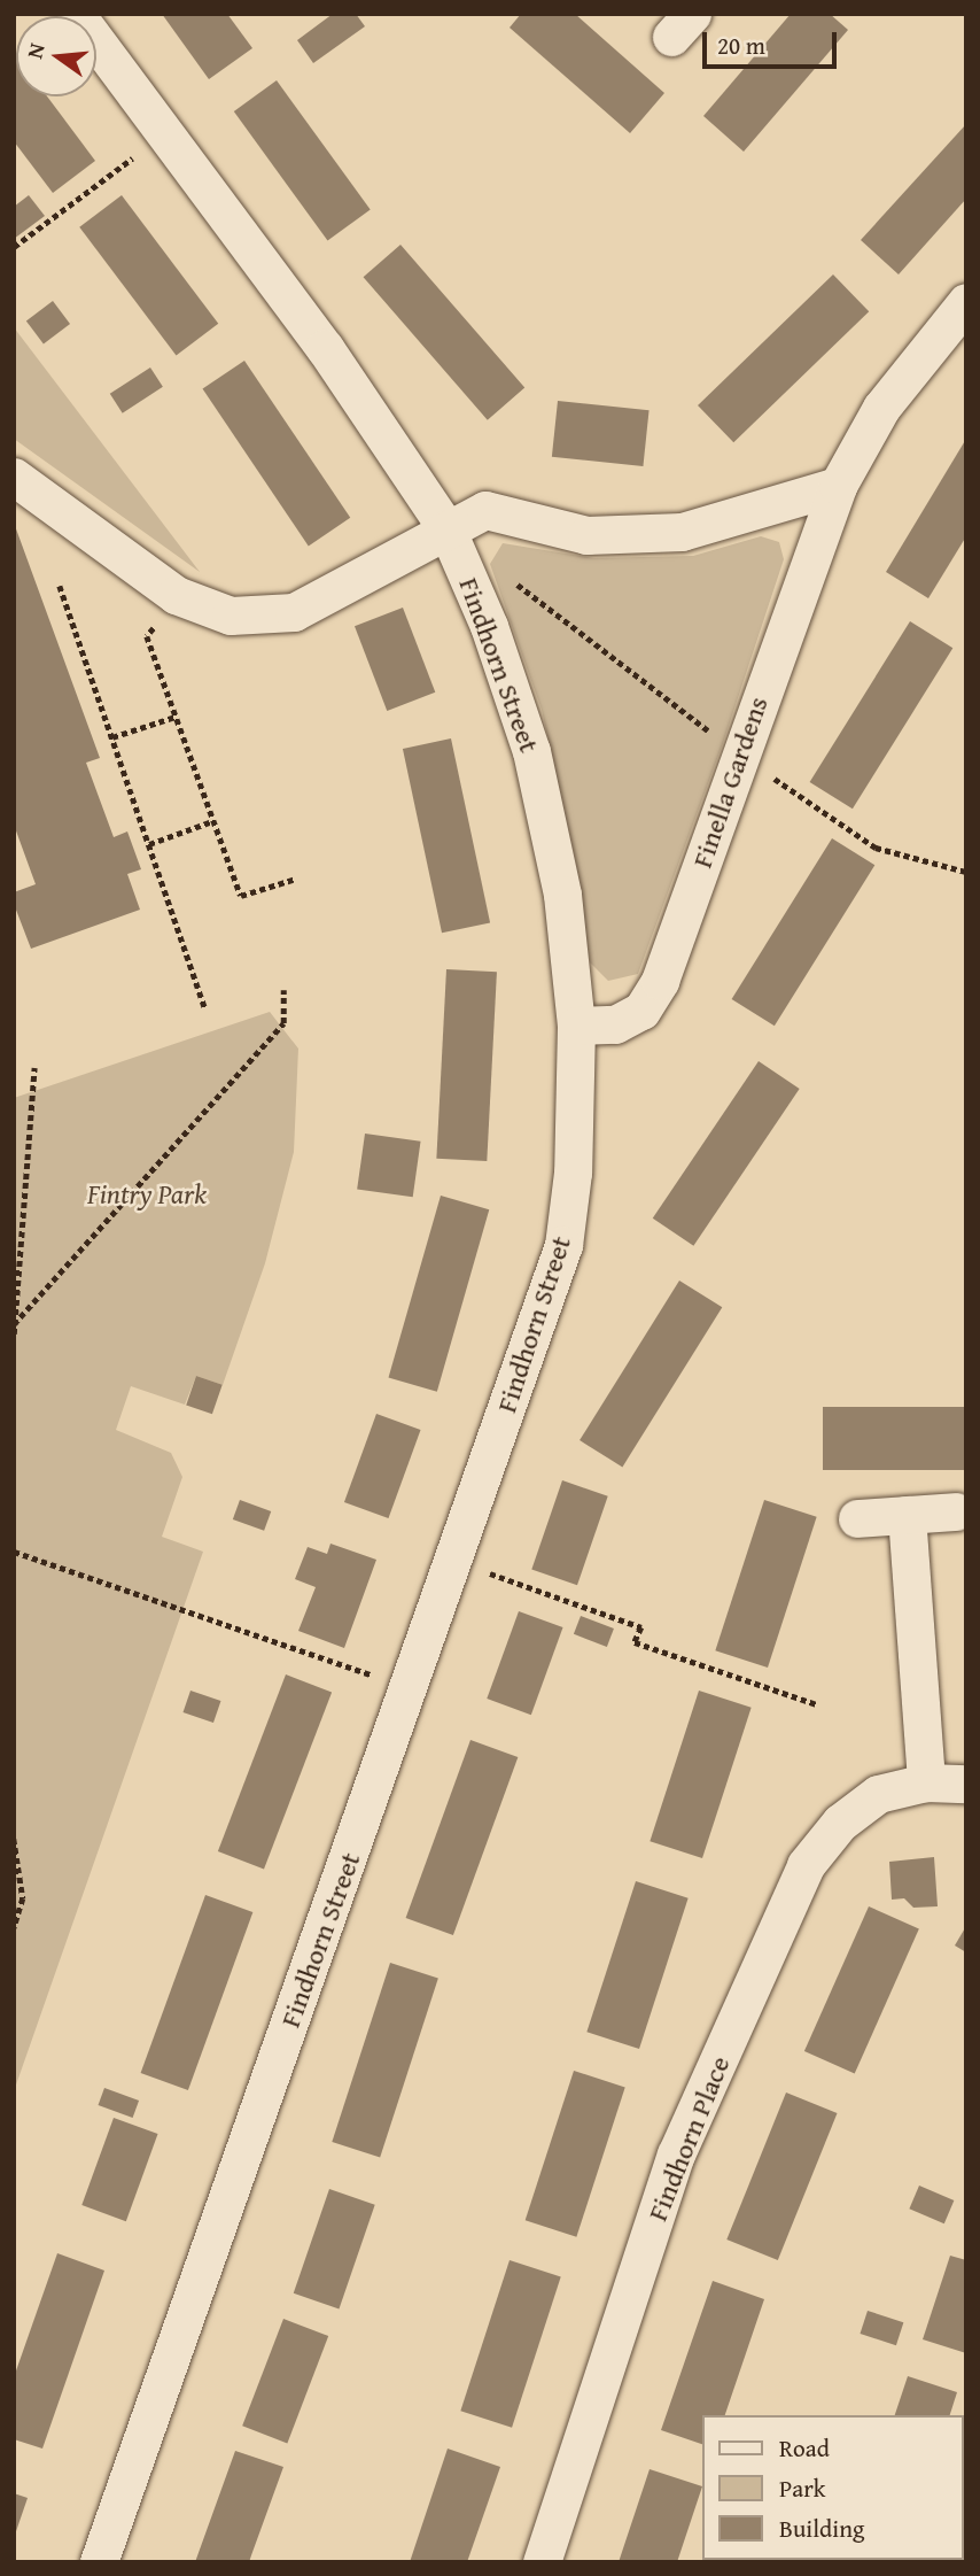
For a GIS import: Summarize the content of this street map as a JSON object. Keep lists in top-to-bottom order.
{
  "streets": {
    "street": ["Findhorn Street", "Finella Gardens", "Findhorn Place"]
  },
  "crossings": [
    ["Findhorn Street", "Finella Gardens"]
  ],
  "parks": ["Fintry Park"],
  "legend": ["Road", "Park", "Building"],
  "scale_bar": "20 m",
  "north": "left"
}
